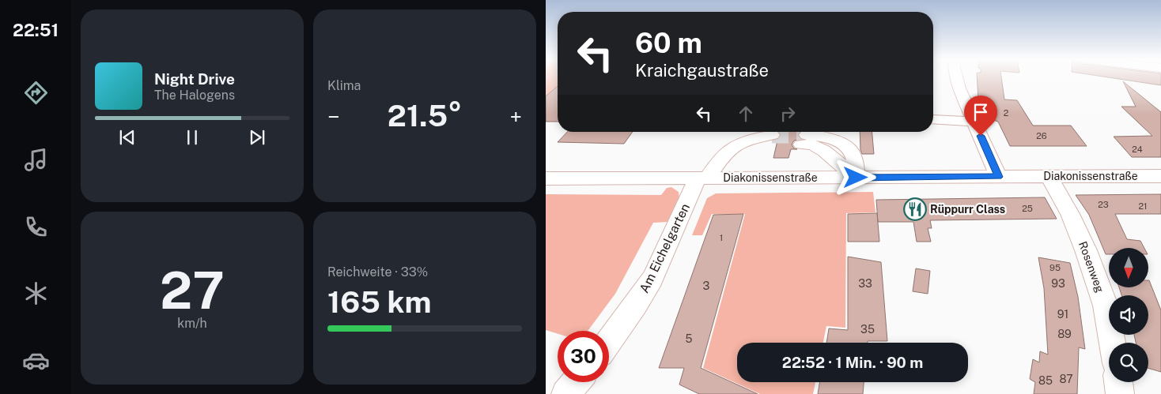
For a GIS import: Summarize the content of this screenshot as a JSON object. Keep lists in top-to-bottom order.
{
  "streets": {
    "street": ["Diakonissenstraße", "Am Eichelgarten", "Rosenweg"]
  },
  "crossings": [
    ["Diakonissenstraße", "Am Eichelgarten"],
    ["Diakonissenstraße", "Rosenweg"]
  ],
  "places": {
    "restaurant": ["Rüppurr Class"]
  },
  "house_numbers": [
    "2",
    "26",
    "24",
    "23",
    "21",
    "25",
    "1",
    "95",
    "33",
    "93",
    "3",
    "91",
    "35",
    "89",
    "5",
    "87",
    "85"
  ],
  "north": "bottom",
  "page": {
    "tabs": "22:51",
    "tile": [
      "Klima",
      ["27", "km/h"],
      ["Reichweite · 33%", "165 km"]
    ],
    "turn": ["60 m", "Kraichgaustraße"],
    "song": ["Night Drive", "The Halogens"],
    "heat": ["−", "21.5°", "+"],
    "limit": "30",
    "trip": "22:52 · 1 Min. · 90 m"
  }
}
